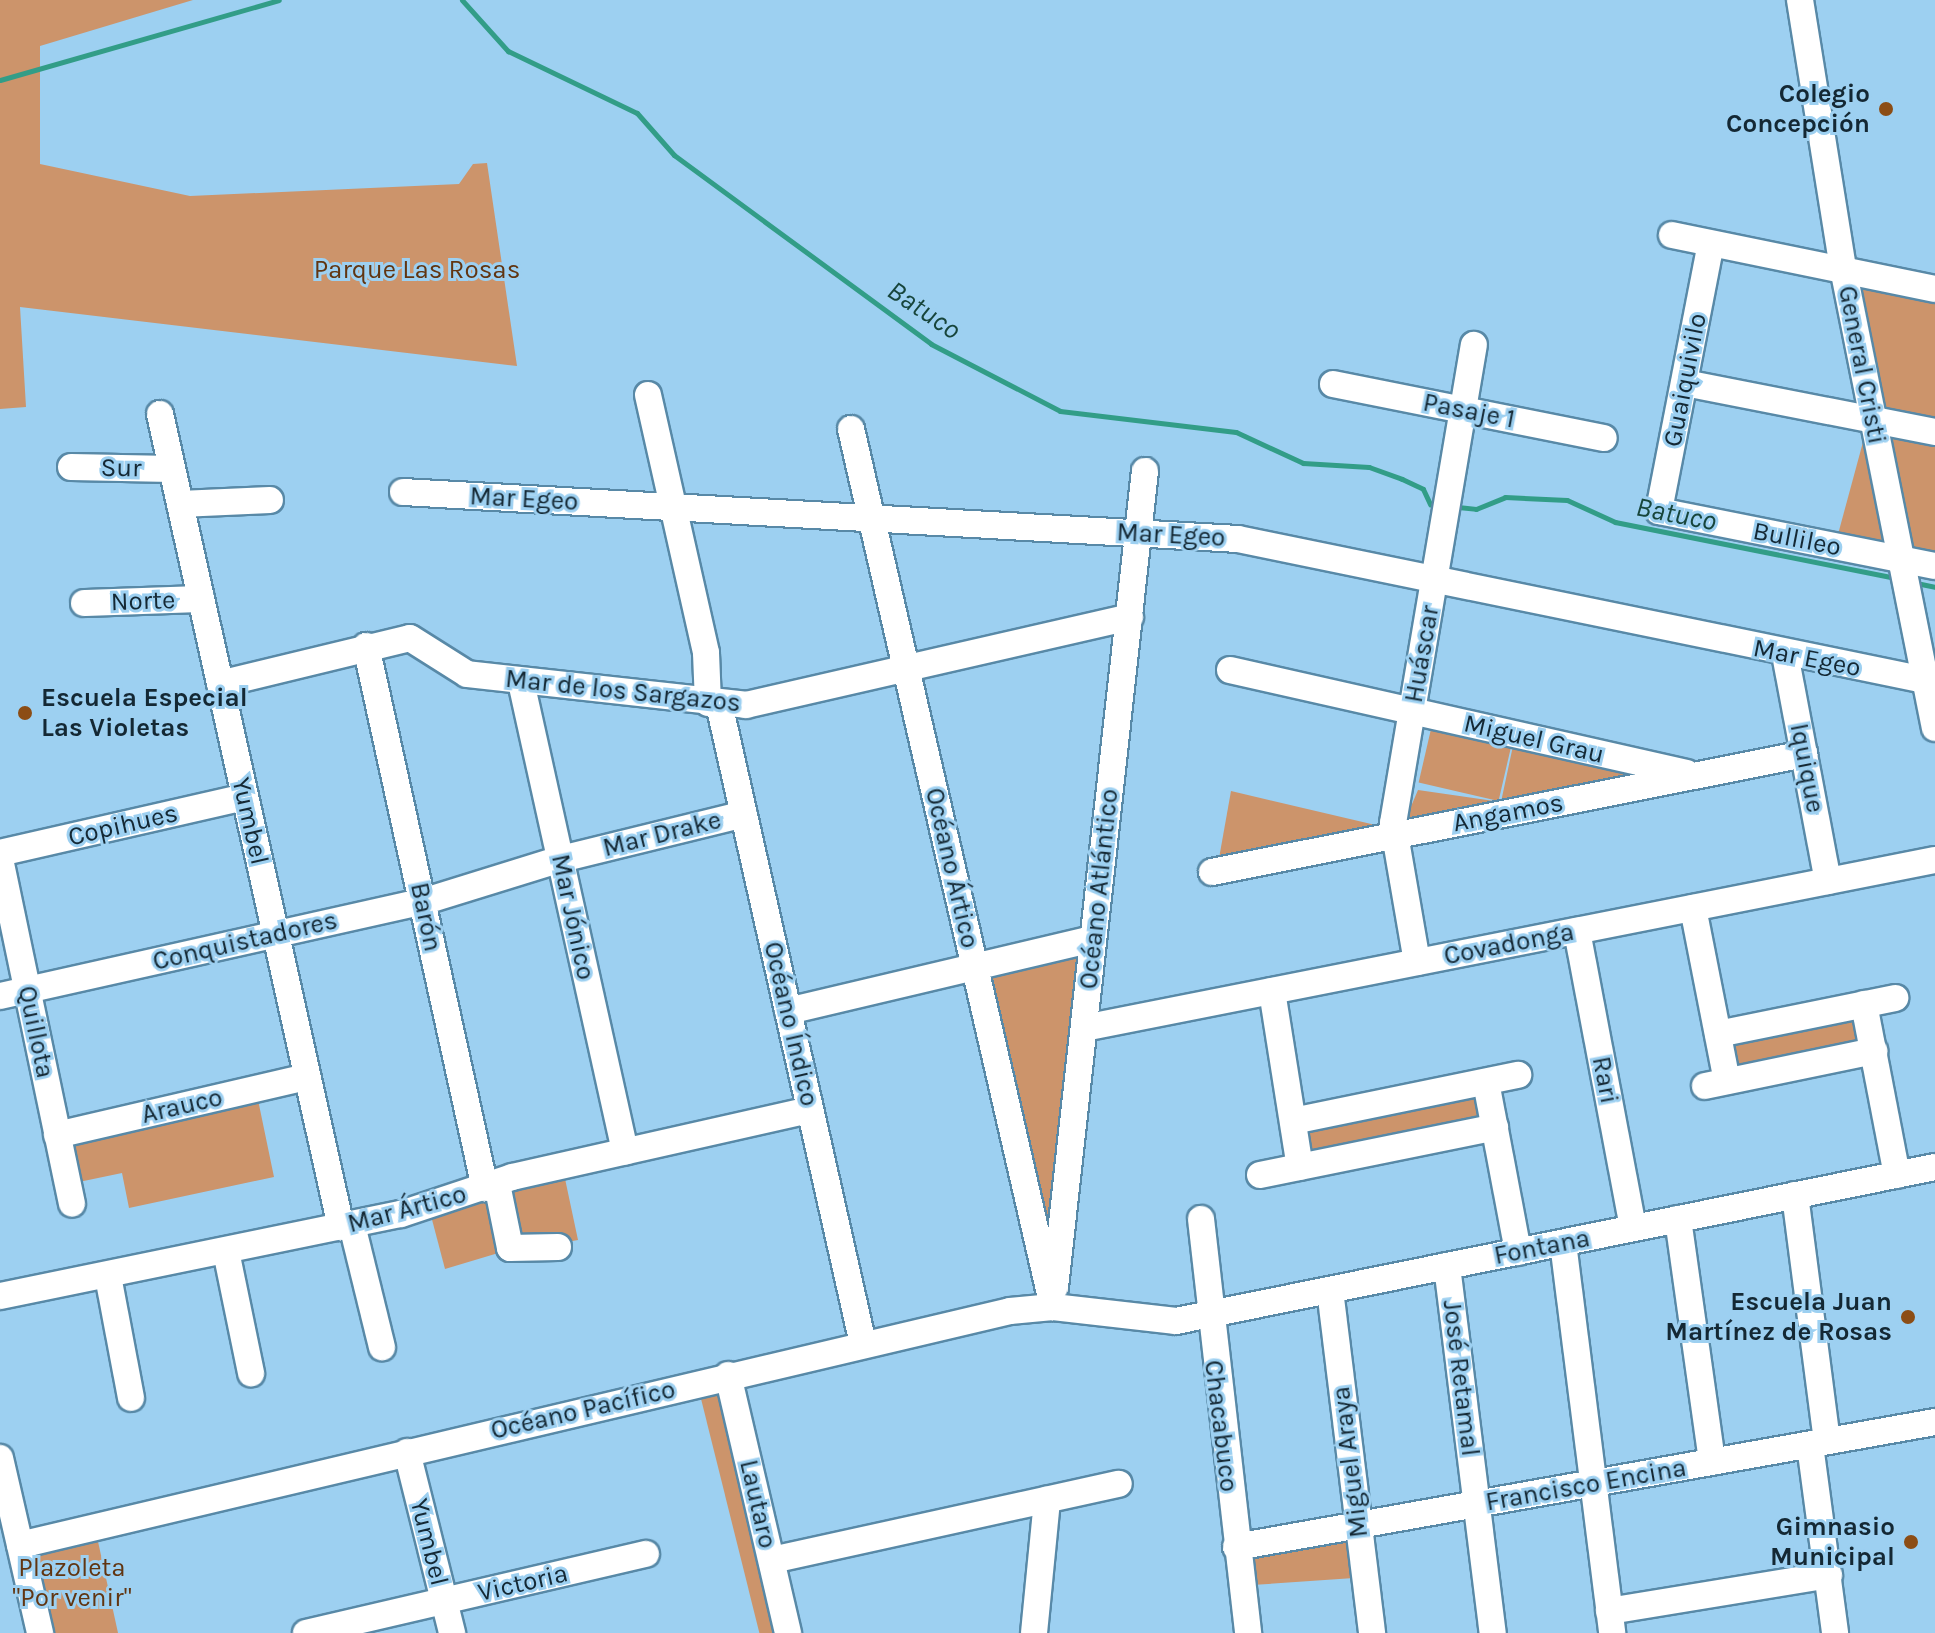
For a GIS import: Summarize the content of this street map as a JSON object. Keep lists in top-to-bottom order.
{
  "streets": {
    "street": [
      "General Cristi",
      "Guaiquivilo",
      "Pasaje 1",
      "Sur",
      "Mar Egeo",
      "Bullileo",
      "Norte",
      "Huáscar",
      "Mar de los Sargazos",
      "Miguel Grau",
      "Iquique",
      "Angamos",
      "Yumbel",
      "Copihues",
      "Mar Drake",
      "Océano Ártico",
      "Océano Atlántico",
      "Barón",
      "Mar Jónico",
      "Conquistadores",
      "Covadonga",
      "Océano Índico",
      "Quillota",
      "Rari",
      "Arauco",
      "Mar Ártico",
      "Fontana",
      "José Retamal",
      "Océano Pacífico",
      "Chacabuco",
      "Miguel Araya",
      "Francisco Encina",
      "Lautaro",
      "Victoria"
    ]
  },
  "crossings": [
    ["General Cristi", "Mar Egeo"],
    ["General Cristi", "Bullileo"],
    ["Guaiquivilo", "Bullileo"],
    ["Pasaje 1", "Huáscar"],
    ["Sur", "Yumbel"],
    ["Mar Egeo", "Huáscar"],
    ["Mar Egeo", "Iquique"],
    ["Mar Egeo", "Océano Ártico"],
    ["Mar Egeo", "Océano Atlántico"],
    ["Mar Egeo", "Océano Índico"],
    ["Norte", "Yumbel"],
    ["Huáscar", "Miguel Grau"],
    ["Huáscar", "Angamos"],
    ["Huáscar", "Covadonga"],
    ["Mar de los Sargazos", "Yumbel"],
    ["Mar de los Sargazos", "Océano Ártico"],
    ["Mar de los Sargazos", "Océano Atlántico"],
    ["Mar de los Sargazos", "Barón"],
    ["Mar de los Sargazos", "Mar Jónico"],
    ["Mar de los Sargazos", "Océano Índico"],
    ["Miguel Grau", "Angamos"],
    ["Iquique", "Angamos"],
    ["Iquique", "Covadonga"],
    ["Yumbel", "Copihues"],
    ["Yumbel", "Conquistadores"],
    ["Yumbel", "Arauco"],
    ["Yumbel", "Mar Ártico"],
    ["Yumbel", "Océano Pacífico"],
    ["Yumbel", "Victoria"],
    ["Mar Drake", "Mar Jónico"],
    ["Mar Drake", "Conquistadores"],
    ["Mar Drake", "Océano Índico"],
    ["Océano Ártico", "Océano Atlántico"],
    ["Océano Ártico", "Océano Pacífico"],
    ["Océano Atlántico", "Covadonga"],
    ["Océano Atlántico", "Océano Pacífico"],
    ["Barón", "Conquistadores"],
    ["Barón", "Mar Ártico"],
    ["Mar Jónico", "Mar Ártico"],
    ["Conquistadores", "Quillota"],
    ["Covadonga", "Rari"],
    ["Océano Índico", "Mar Ártico"],
    ["Océano Índico", "Océano Pacífico"],
    ["Quillota", "Arauco"],
    ["Rari", "Fontana"],
    ["Fontana", "José Retamal"],
    ["Fontana", "Océano Pacífico"],
    ["Fontana", "Chacabuco"],
    ["Fontana", "Miguel Araya"],
    ["José Retamal", "Francisco Encina"],
    ["Océano Pacífico", "Lautaro"],
    ["Chacabuco", "Francisco Encina"],
    ["Miguel Araya", "Francisco Encina"]
  ],
  "water": ["Batuco"],
  "parks": ["Parque Las Rosas", "Plazoleta \"Por venir\""],
  "places": [
    "Colegio Concepción",
    "Escuela Especial Las Violetas",
    "Escuela Juan Martínez de Rosas",
    "Gimnasio Municipal"
  ]
}
